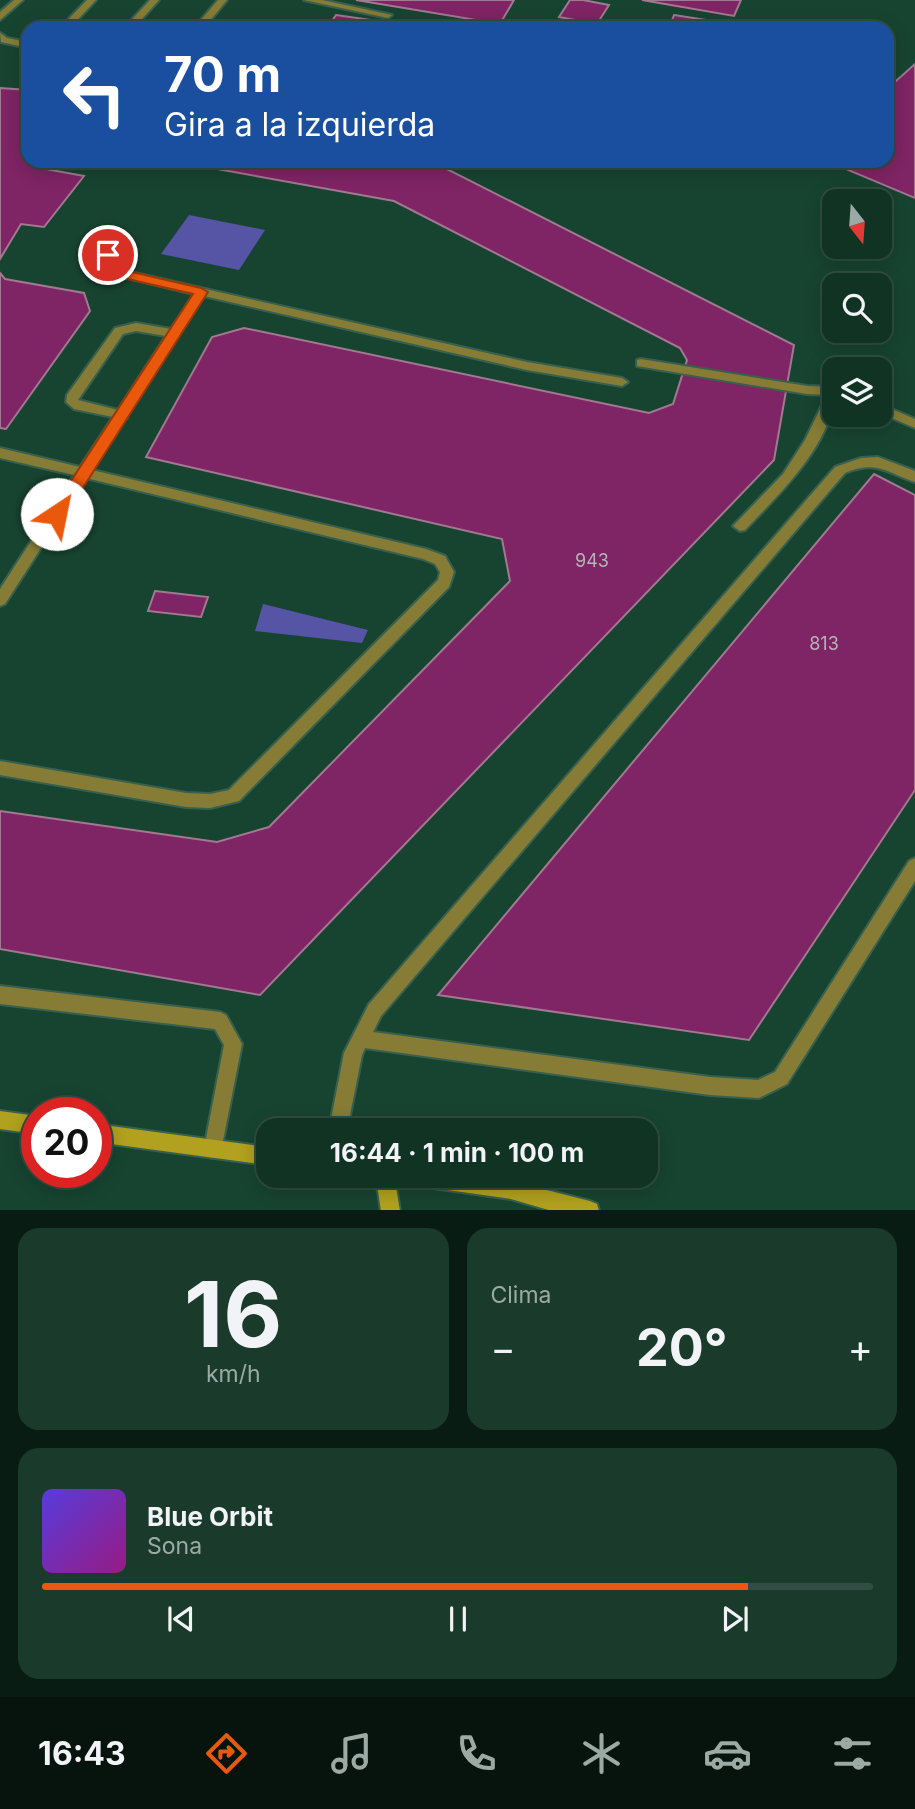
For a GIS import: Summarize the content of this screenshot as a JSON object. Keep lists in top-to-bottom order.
{
  "house_numbers": ["943", "813"],
  "north": "bottom",
  "page": {
    "turn": ["70 m", "Gira a la izquierda"],
    "limit": "20",
    "trip": "16:44 · 1 min · 100 m",
    "tile": [
      ["16", "km/h"],
      "Clima"
    ],
    "heat": ["−", "20°", "+"],
    "song": ["Blue Orbit", "Sona"],
    "tabs": "16:43"
  }
}
